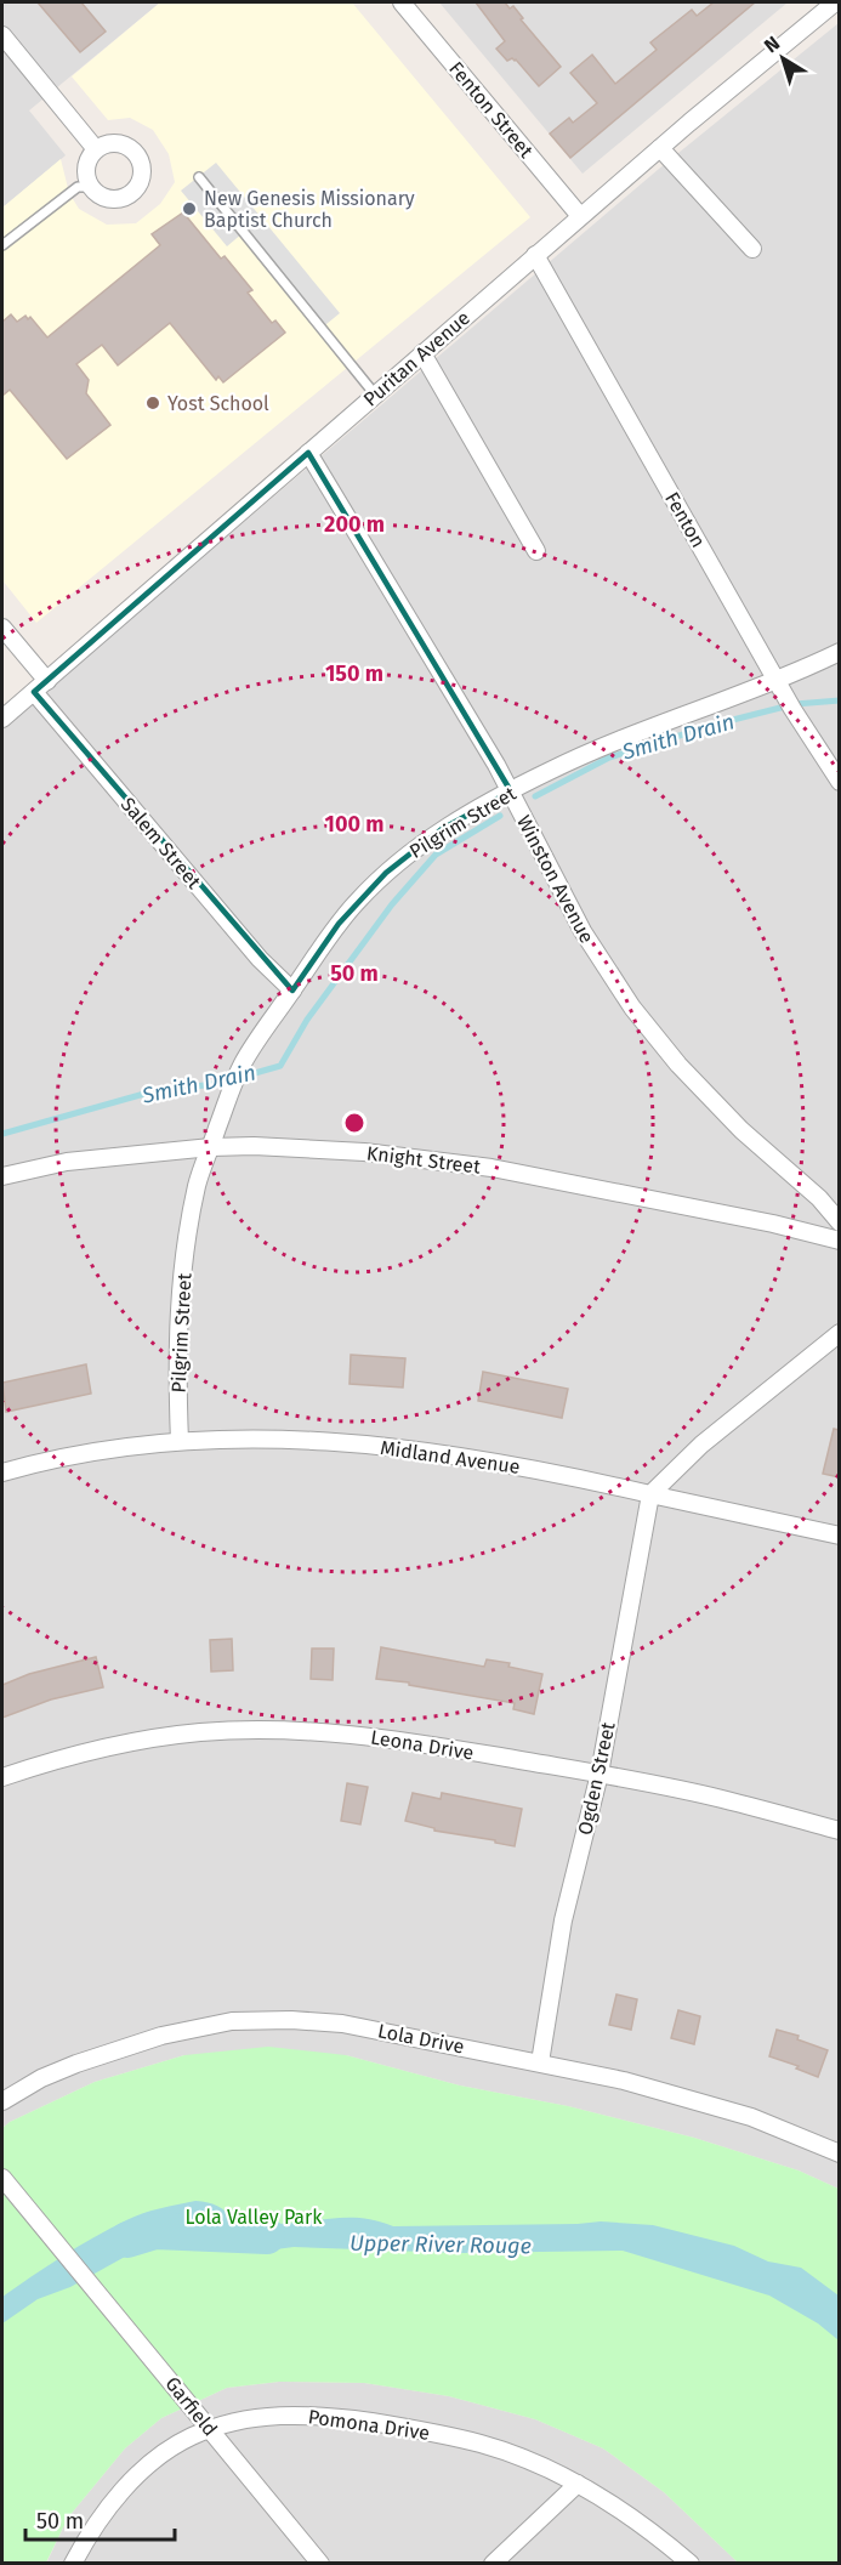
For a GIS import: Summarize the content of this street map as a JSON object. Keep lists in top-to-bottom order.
{
  "streets": {
    "street": [
      "Fenton Street",
      "Puritan Avenue",
      "Fenton",
      "Pilgrim Street",
      "Salem Street",
      "Winston Avenue",
      "Knight Street",
      "Midland Avenue",
      "Leona Drive",
      "Ogden Street",
      "Lola Drive",
      "Garfield",
      "Pomona Drive"
    ]
  },
  "crossings": [
    ["Fenton Street", "Puritan Avenue"],
    ["Puritan Avenue", "Fenton"],
    ["Puritan Avenue", "Salem Street"],
    ["Puritan Avenue", "Winston Avenue"],
    ["Fenton", "Pilgrim Street"],
    ["Pilgrim Street", "Salem Street"],
    ["Pilgrim Street", "Winston Avenue"],
    ["Pilgrim Street", "Knight Street"],
    ["Pilgrim Street", "Midland Avenue"],
    ["Midland Avenue", "Ogden Street"],
    ["Leona Drive", "Ogden Street"],
    ["Ogden Street", "Lola Drive"],
    ["Garfield", "Pomona Drive"]
  ],
  "water": ["Smith Drain", "Upper River Rouge"],
  "parks": ["Lola Valley Park"],
  "places": ["New Genesis Missionary Baptist Church", "Yost School"],
  "scale_bar": "50 m",
  "north": "top left",
  "rings": [
    "200 m",
    "150 m",
    "100 m",
    "50 m"
  ]
}
